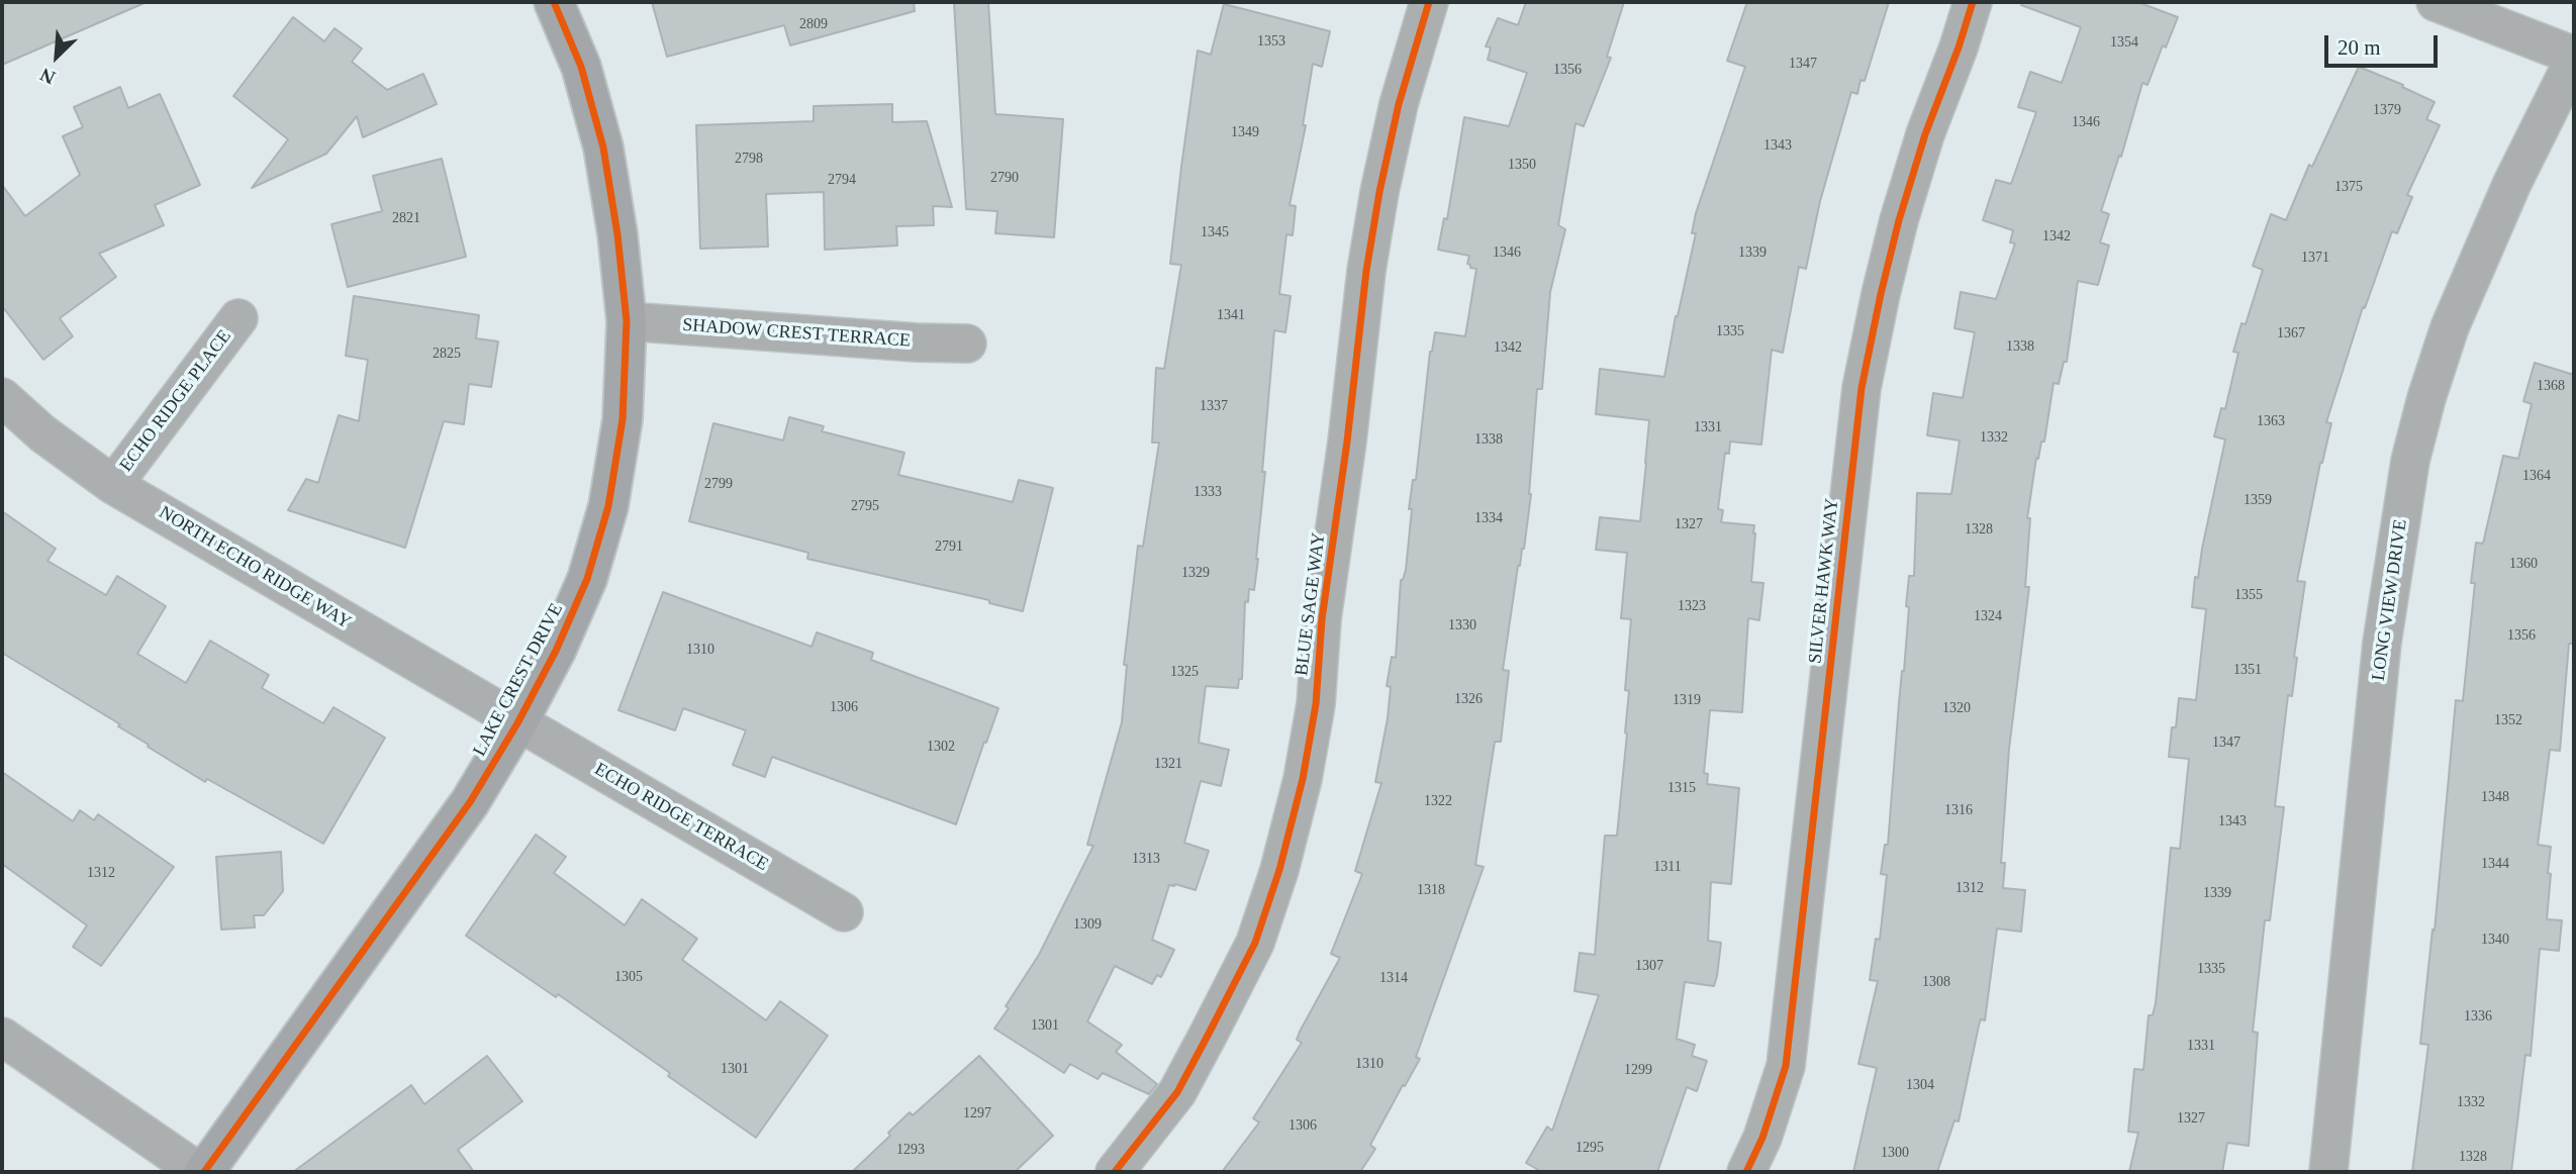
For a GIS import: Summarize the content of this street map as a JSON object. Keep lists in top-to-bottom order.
{
  "streets": {
    "main road": ["LAKE CREST DRIVE"],
    "street": [
      "SHADOW CREST TERRACE",
      "ECHO RIDGE PLACE",
      "NORTH ECHO RIDGE WAY",
      "SILVER HAWK WAY",
      "LONG VIEW DRIVE",
      "BLUE SAGE WAY",
      "ECHO RIDGE TERRACE"
    ]
  },
  "crossings": [
    ["SHADOW CREST TERRACE", "LAKE CREST DRIVE"],
    ["ECHO RIDGE PLACE", "NORTH ECHO RIDGE WAY"],
    ["NORTH ECHO RIDGE WAY", "LAKE CREST DRIVE"],
    ["NORTH ECHO RIDGE WAY", "ECHO RIDGE TERRACE"],
    ["LAKE CREST DRIVE", "ECHO RIDGE TERRACE"]
  ],
  "house_numbers": [
    "2809",
    "1353",
    "1354",
    "1347",
    "1356",
    "1379",
    "1346",
    "1349",
    "1343",
    "2798",
    "1350",
    "2790",
    "2794",
    "1375",
    "2821",
    "1345",
    "1342",
    "1346",
    "1339",
    "1371",
    "1341",
    "1335",
    "1367",
    "1338",
    "1342",
    "2825",
    "1368",
    "1337",
    "1363",
    "1331",
    "1332",
    "1338",
    "1364",
    "2799",
    "1333",
    "1359",
    "2795",
    "1334",
    "1327",
    "1328",
    "2791",
    "1360",
    "1329",
    "1355",
    "1323",
    "1324",
    "1330",
    "1356",
    "1310",
    "1351",
    "1325",
    "1326",
    "1319",
    "1306",
    "1320",
    "1352",
    "1347",
    "1302",
    "1321",
    "1315",
    "1348",
    "1322",
    "1316",
    "1343",
    "1313",
    "1344",
    "1311",
    "1312",
    "1312",
    "1318",
    "1339",
    "1309",
    "1340",
    "1307",
    "1335",
    "1305",
    "1314",
    "1308",
    "1336",
    "1301",
    "1331",
    "1310",
    "1301",
    "1299",
    "1304",
    "1332",
    "1297",
    "1327",
    "1306",
    "1295",
    "1293",
    "1300",
    "1328"
  ],
  "scale_bar": "20 m",
  "north": "bottom left"
}
